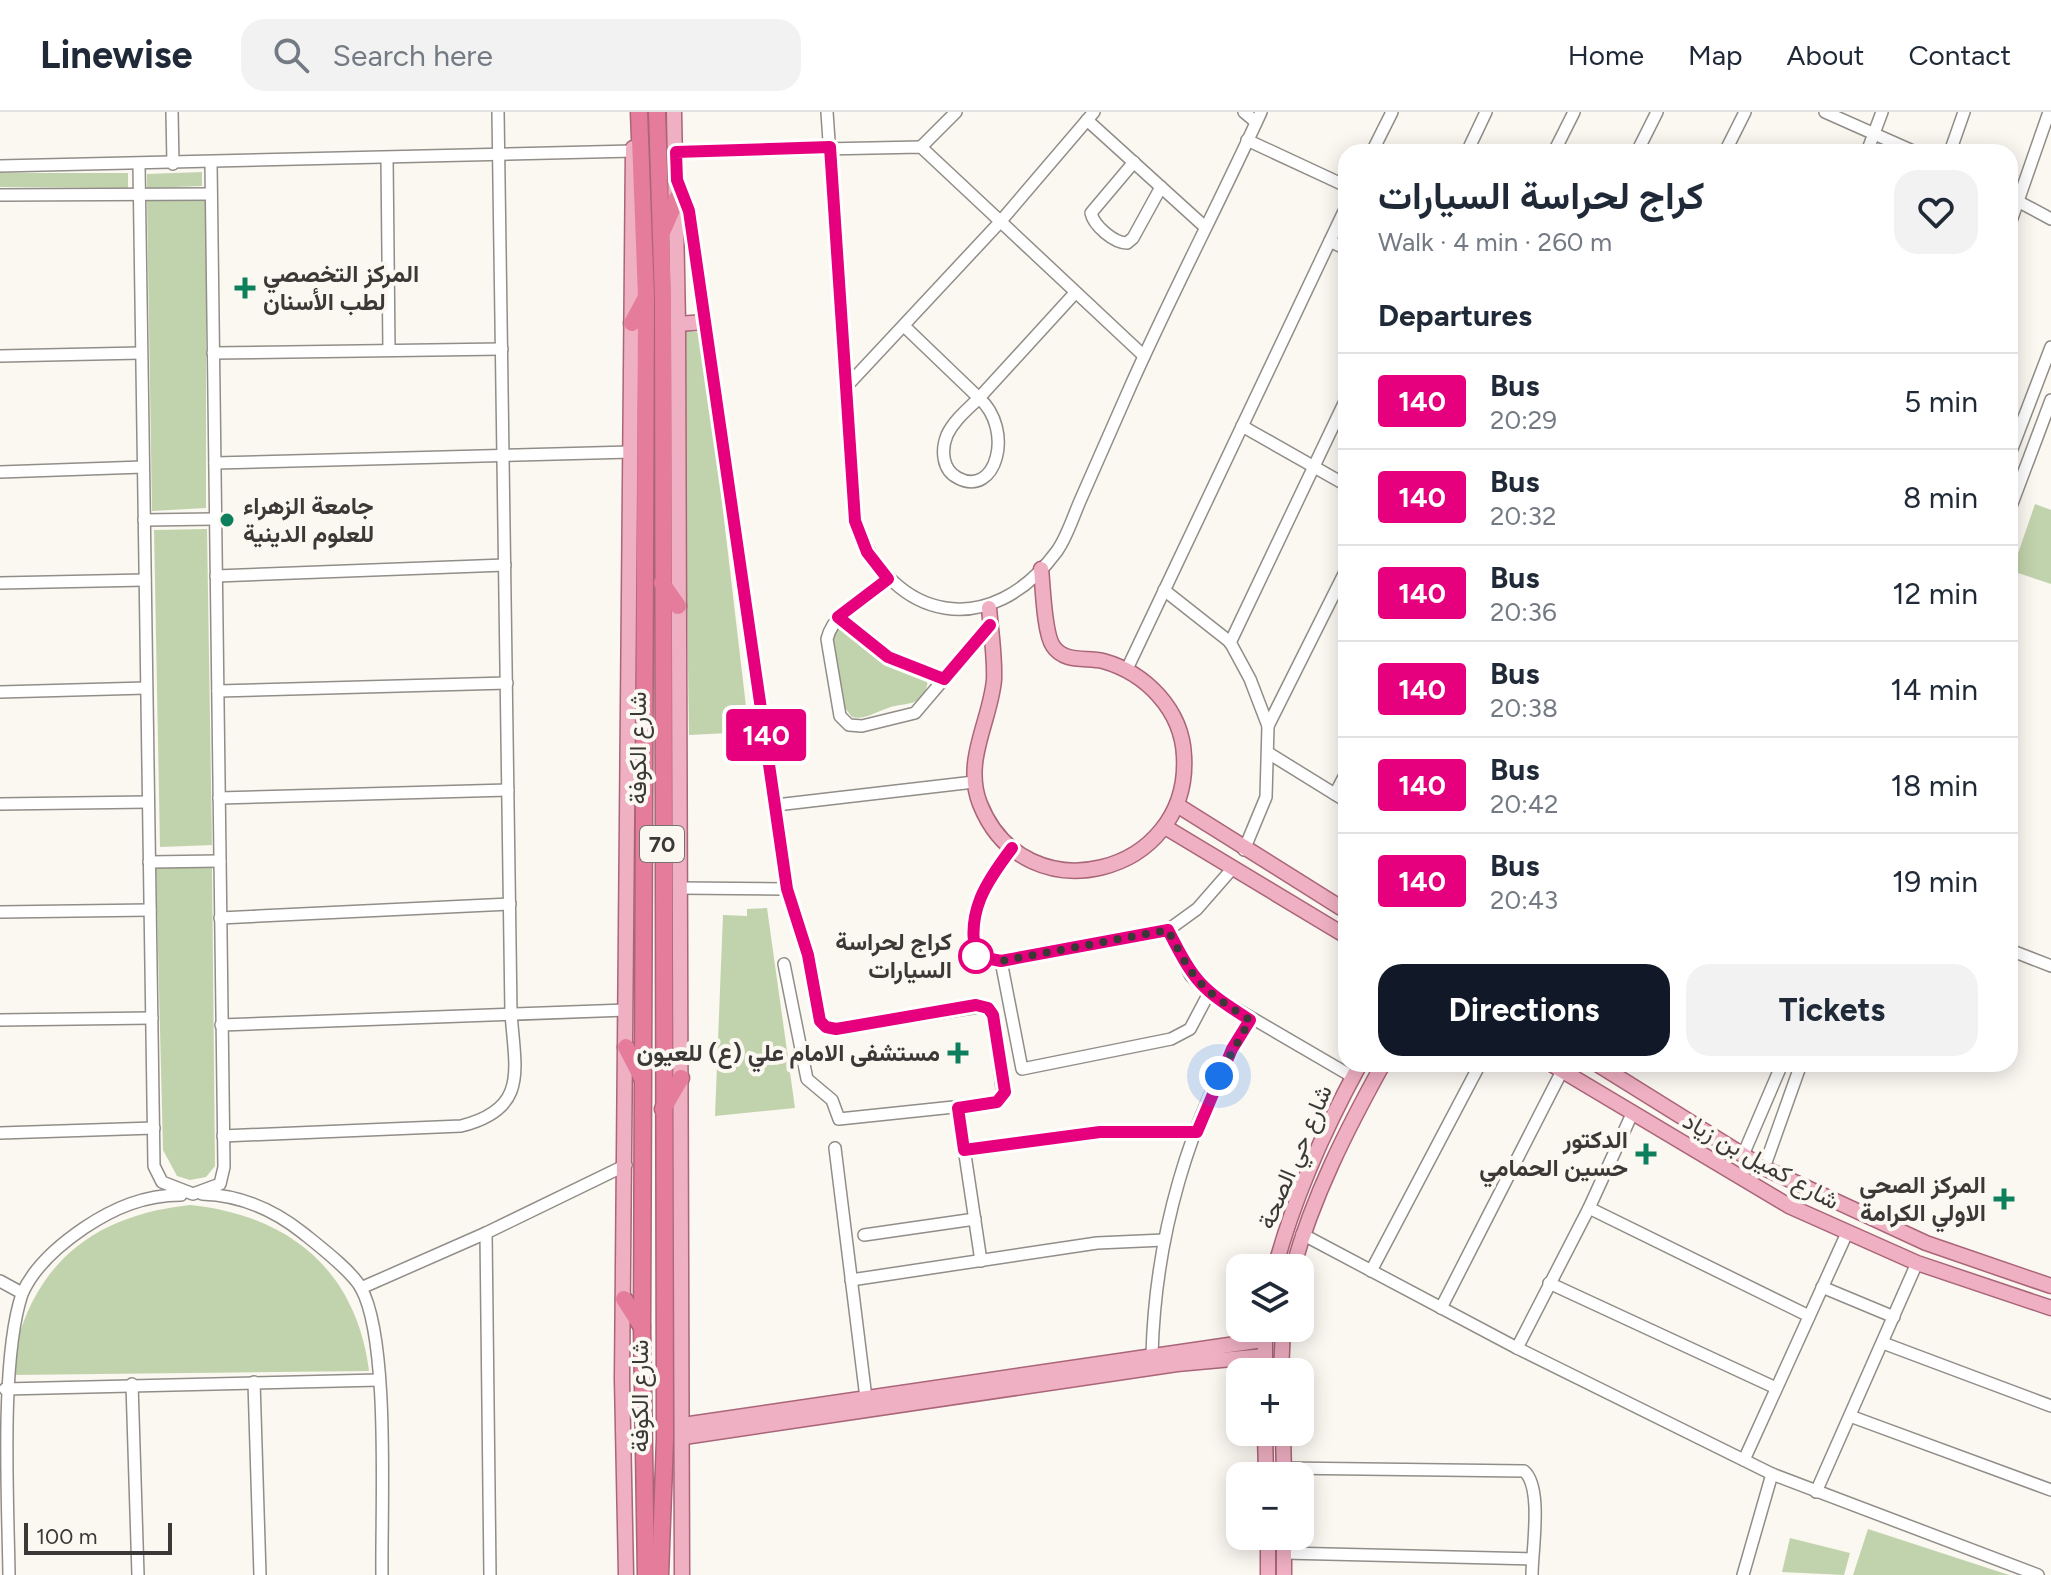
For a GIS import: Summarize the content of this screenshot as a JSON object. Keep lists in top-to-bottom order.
{
  "streets": {
    "highway": ["شارع الكوفة", "70"],
    "main road": ["شارع حي الصحة", "شارع كميل بن زياد"]
  },
  "places": {
    "health": [
      "المركز التخصصي لطب الأسنان",
      "مستشفى الامام علي (ع) للعيون",
      "الدكتور حسين الحمامي",
      "المركز الصحي الاولي الكرامة"
    ],
    "other": ["جامعة الزهراء للعلوم الدينية", "كراج لحراسة السيارات"]
  },
  "lines": ["bus line 140"],
  "scale_bar": "100 m",
  "page": {
    "header": "Linewise",
    "search": "Search here",
    "nav": [
      "Home",
      "Map",
      "About",
      "Contact"
    ],
    "on_map": "140",
    "heading": [
      ["كراج لحراسة السيارات", "Walk · 4 min · 260 m"],
      "Departures"
    ],
    "list": [
      {
        "mark": "140",
        "name": "Bus",
        "note": "20:29",
        "value": "5 min"
      },
      {
        "mark": "140",
        "name": "Bus",
        "note": "20:32",
        "value": "8 min"
      },
      {
        "mark": "140",
        "name": "Bus",
        "note": "20:36",
        "value": "12 min"
      },
      {
        "mark": "140",
        "name": "Bus",
        "note": "20:38",
        "value": "14 min"
      },
      {
        "mark": "140",
        "name": "Bus",
        "note": "20:42",
        "value": "18 min"
      },
      {
        "mark": "140",
        "name": "Bus",
        "note": "20:43",
        "value": "19 min"
      }
    ],
    "buttons": ["Directions", "Tickets"],
    "map_buttons": ["+", "−"],
    "scale": "100 m"
  }
}
